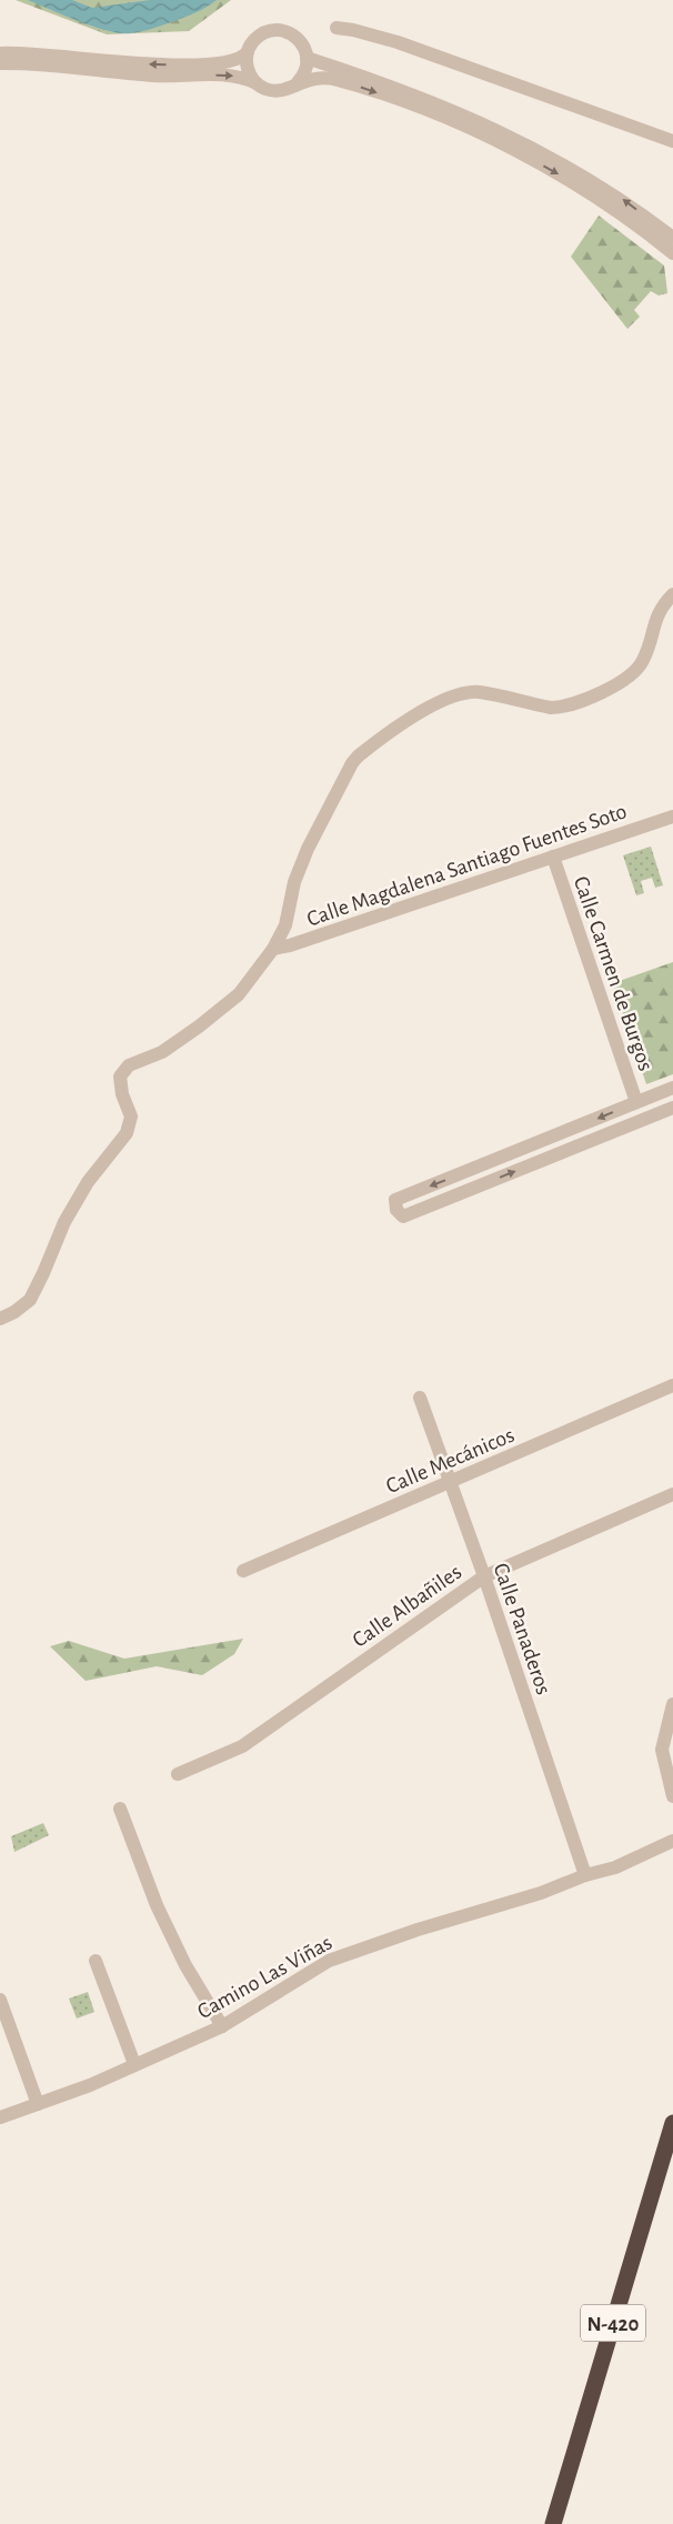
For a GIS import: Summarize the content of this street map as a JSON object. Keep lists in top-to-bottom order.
{
  "streets": {
    "highway": ["N-420"],
    "street": [
      "Calle Magdalena Santiago Fuentes Soto",
      "Calle Carmen de Burgos",
      "Calle Mecánicos",
      "Calle Albañiles",
      "Calle Panaderos",
      "Camino Las Viñas"
    ]
  },
  "crossings": [
    ["Calle Magdalena Santiago Fuentes Soto", "Calle Carmen de Burgos"],
    ["Calle Mecánicos", "Calle Panaderos"],
    ["Calle Albañiles", "Calle Panaderos"],
    ["Calle Panaderos", "Camino Las Viñas"]
  ]
}
